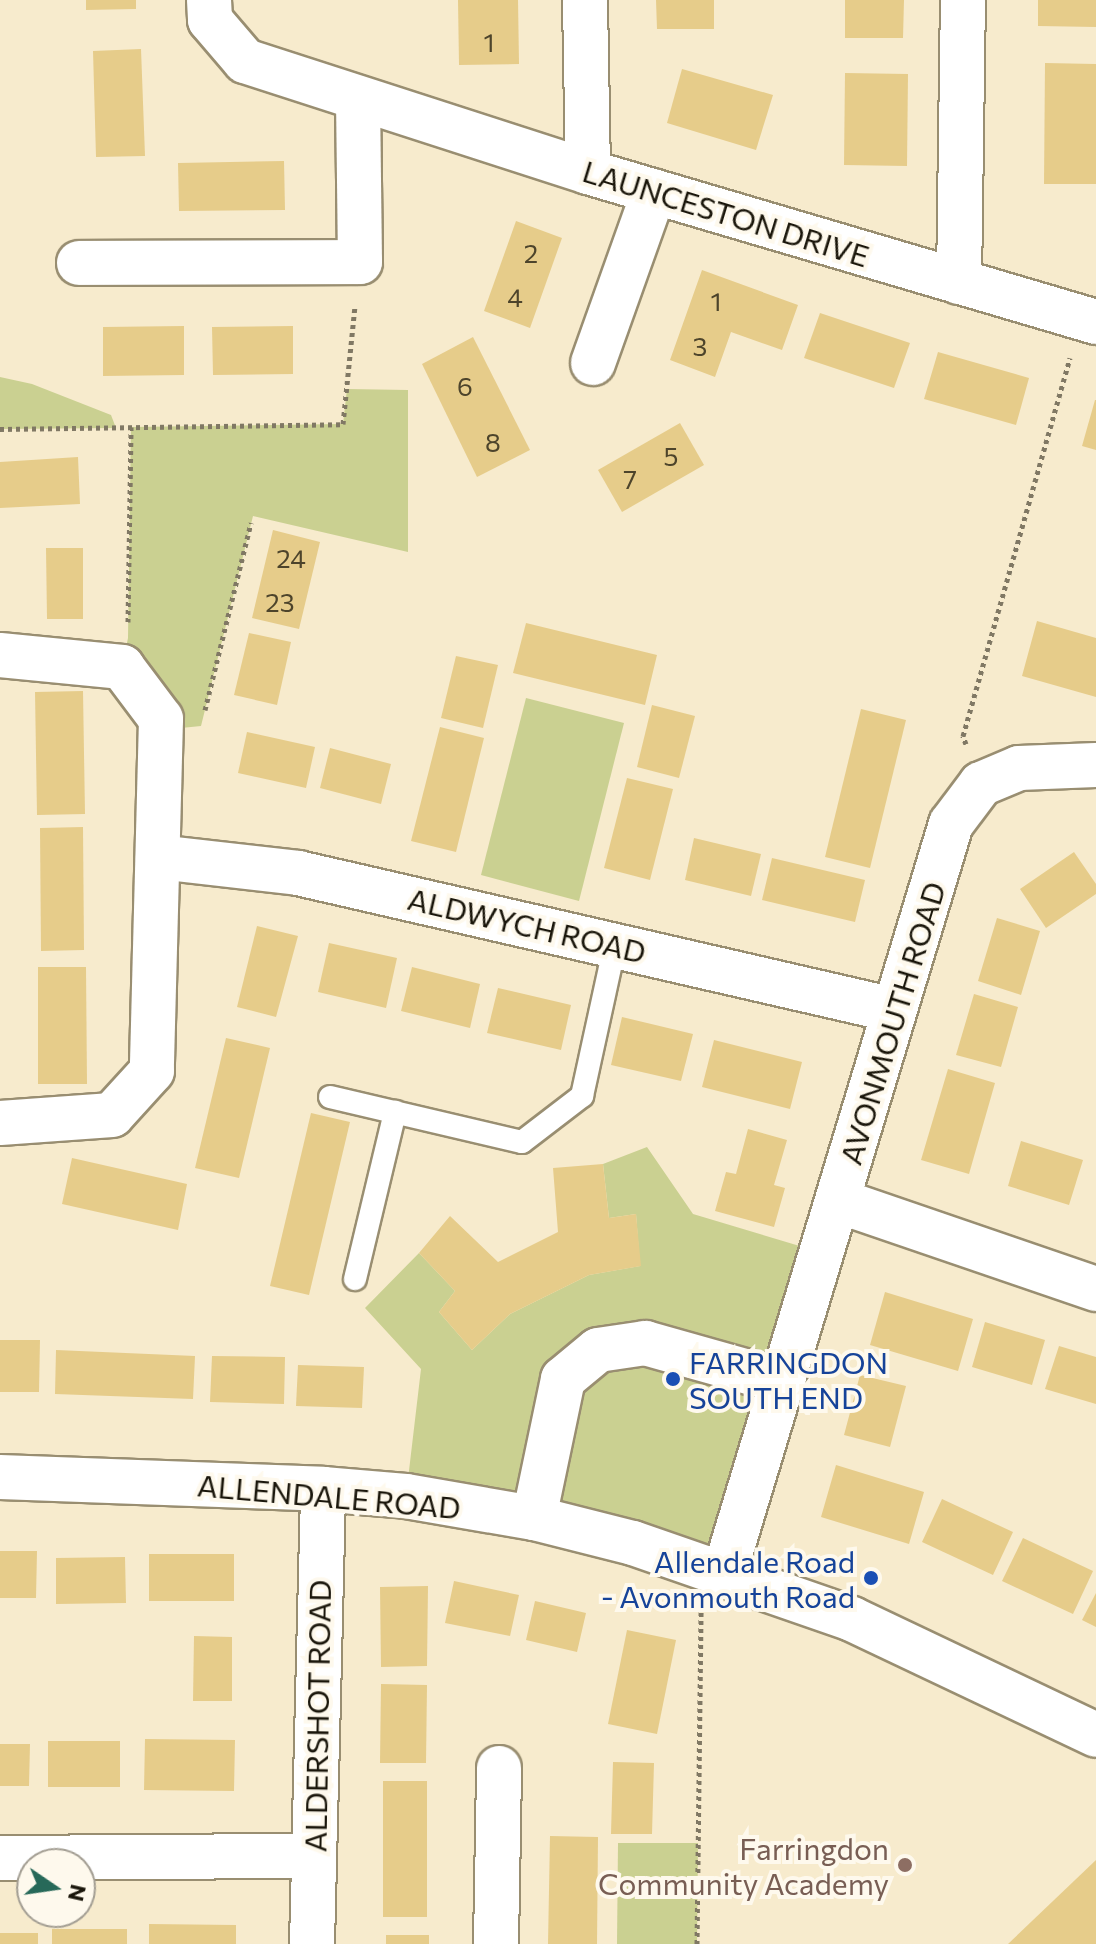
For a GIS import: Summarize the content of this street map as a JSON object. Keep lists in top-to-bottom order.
{
  "streets": {
    "street": [
      "LAUNCESTON DRIVE",
      "ALDWYCH ROAD",
      "AVONMOUTH ROAD",
      "ALLENDALE ROAD",
      "ALDERSHOT ROAD"
    ]
  },
  "crossings": [
    ["ALDWYCH ROAD", "AVONMOUTH ROAD"],
    ["AVONMOUTH ROAD", "ALLENDALE ROAD"],
    ["ALLENDALE ROAD", "ALDERSHOT ROAD"]
  ],
  "places": ["FARRINGDON SOUTH END", "Allendale Road - Avonmouth Road", "Farringdon Community Academy"],
  "house_numbers": [
    "1",
    "2",
    "4",
    "1",
    "3",
    "6",
    "8",
    "5",
    "7",
    "24",
    "23"
  ],
  "north": "right"
}
